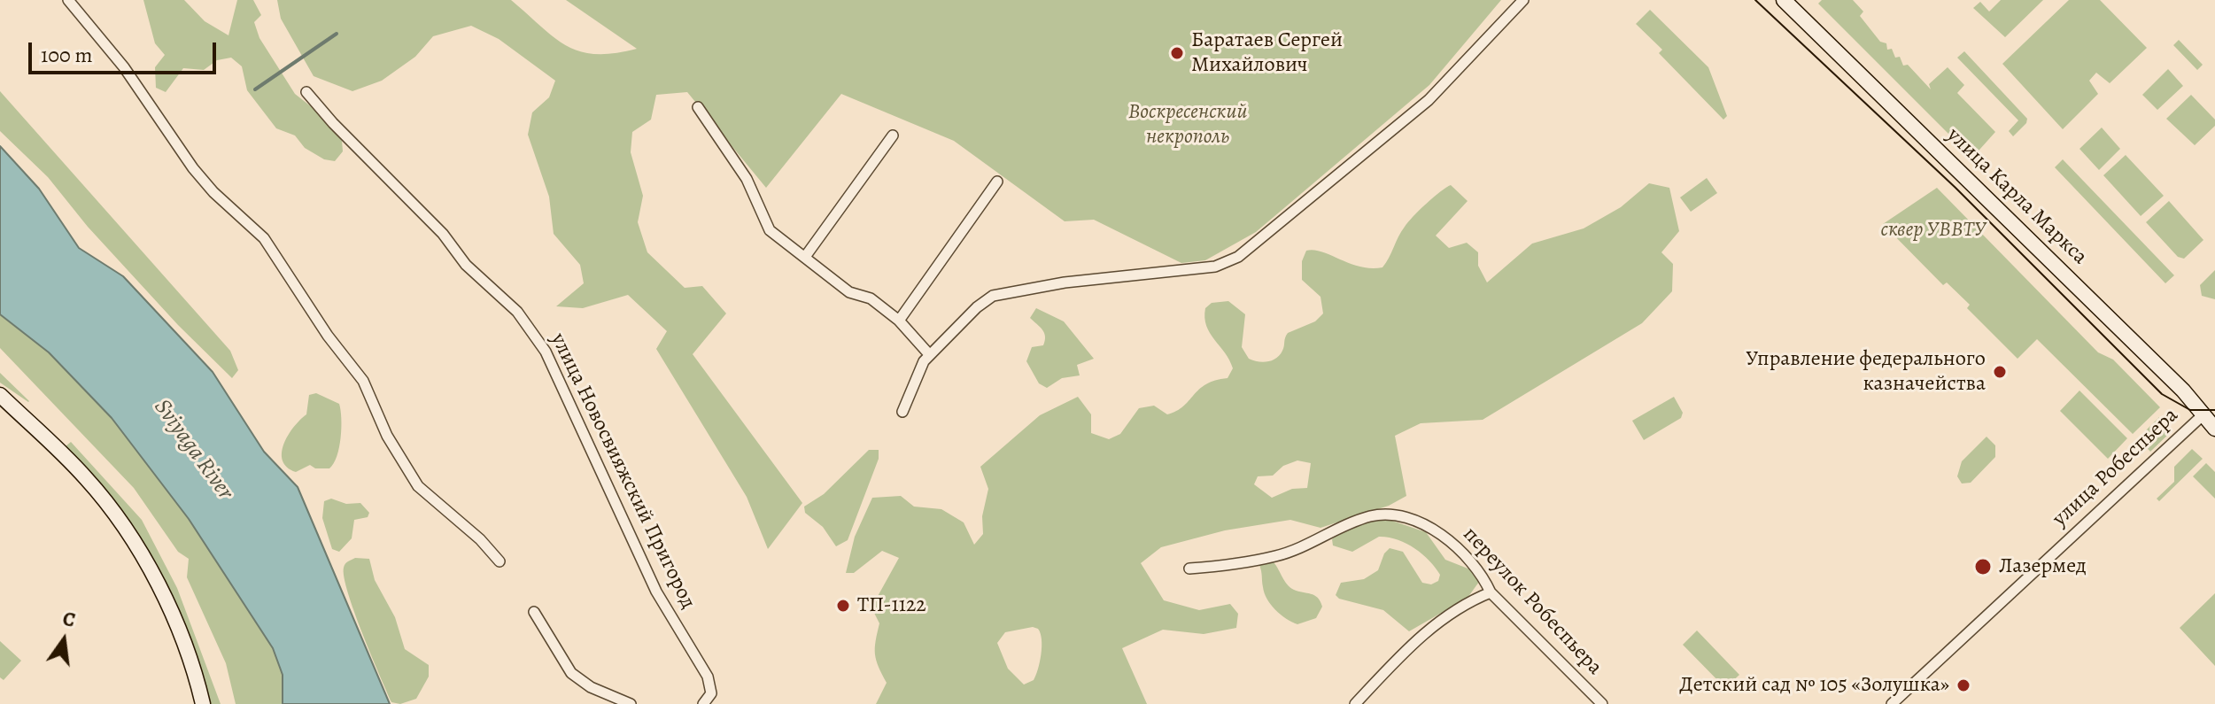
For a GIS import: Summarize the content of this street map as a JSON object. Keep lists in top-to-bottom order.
{
  "streets": {
    "main road": ["улица Карла Маркса"],
    "street": ["улица Робеспьера", "улица Новосвияжский Пригород", "переулок Робеспьера"]
  },
  "crossings": [
    ["улица Карла Маркса", "улица Робеспьера"]
  ],
  "water": ["Sviyaga River"],
  "parks": ["Воскресенский некрополь", "сквер УВВТУ"],
  "places": [
    "Баратаев Сергей Михайлович",
    "Управление федерального казначейства",
    "Лазермед",
    "ТП-1122",
    "Детский сад № 105 «Золушка»"
  ],
  "scale_bar": "100 m",
  "north": "top"
}
